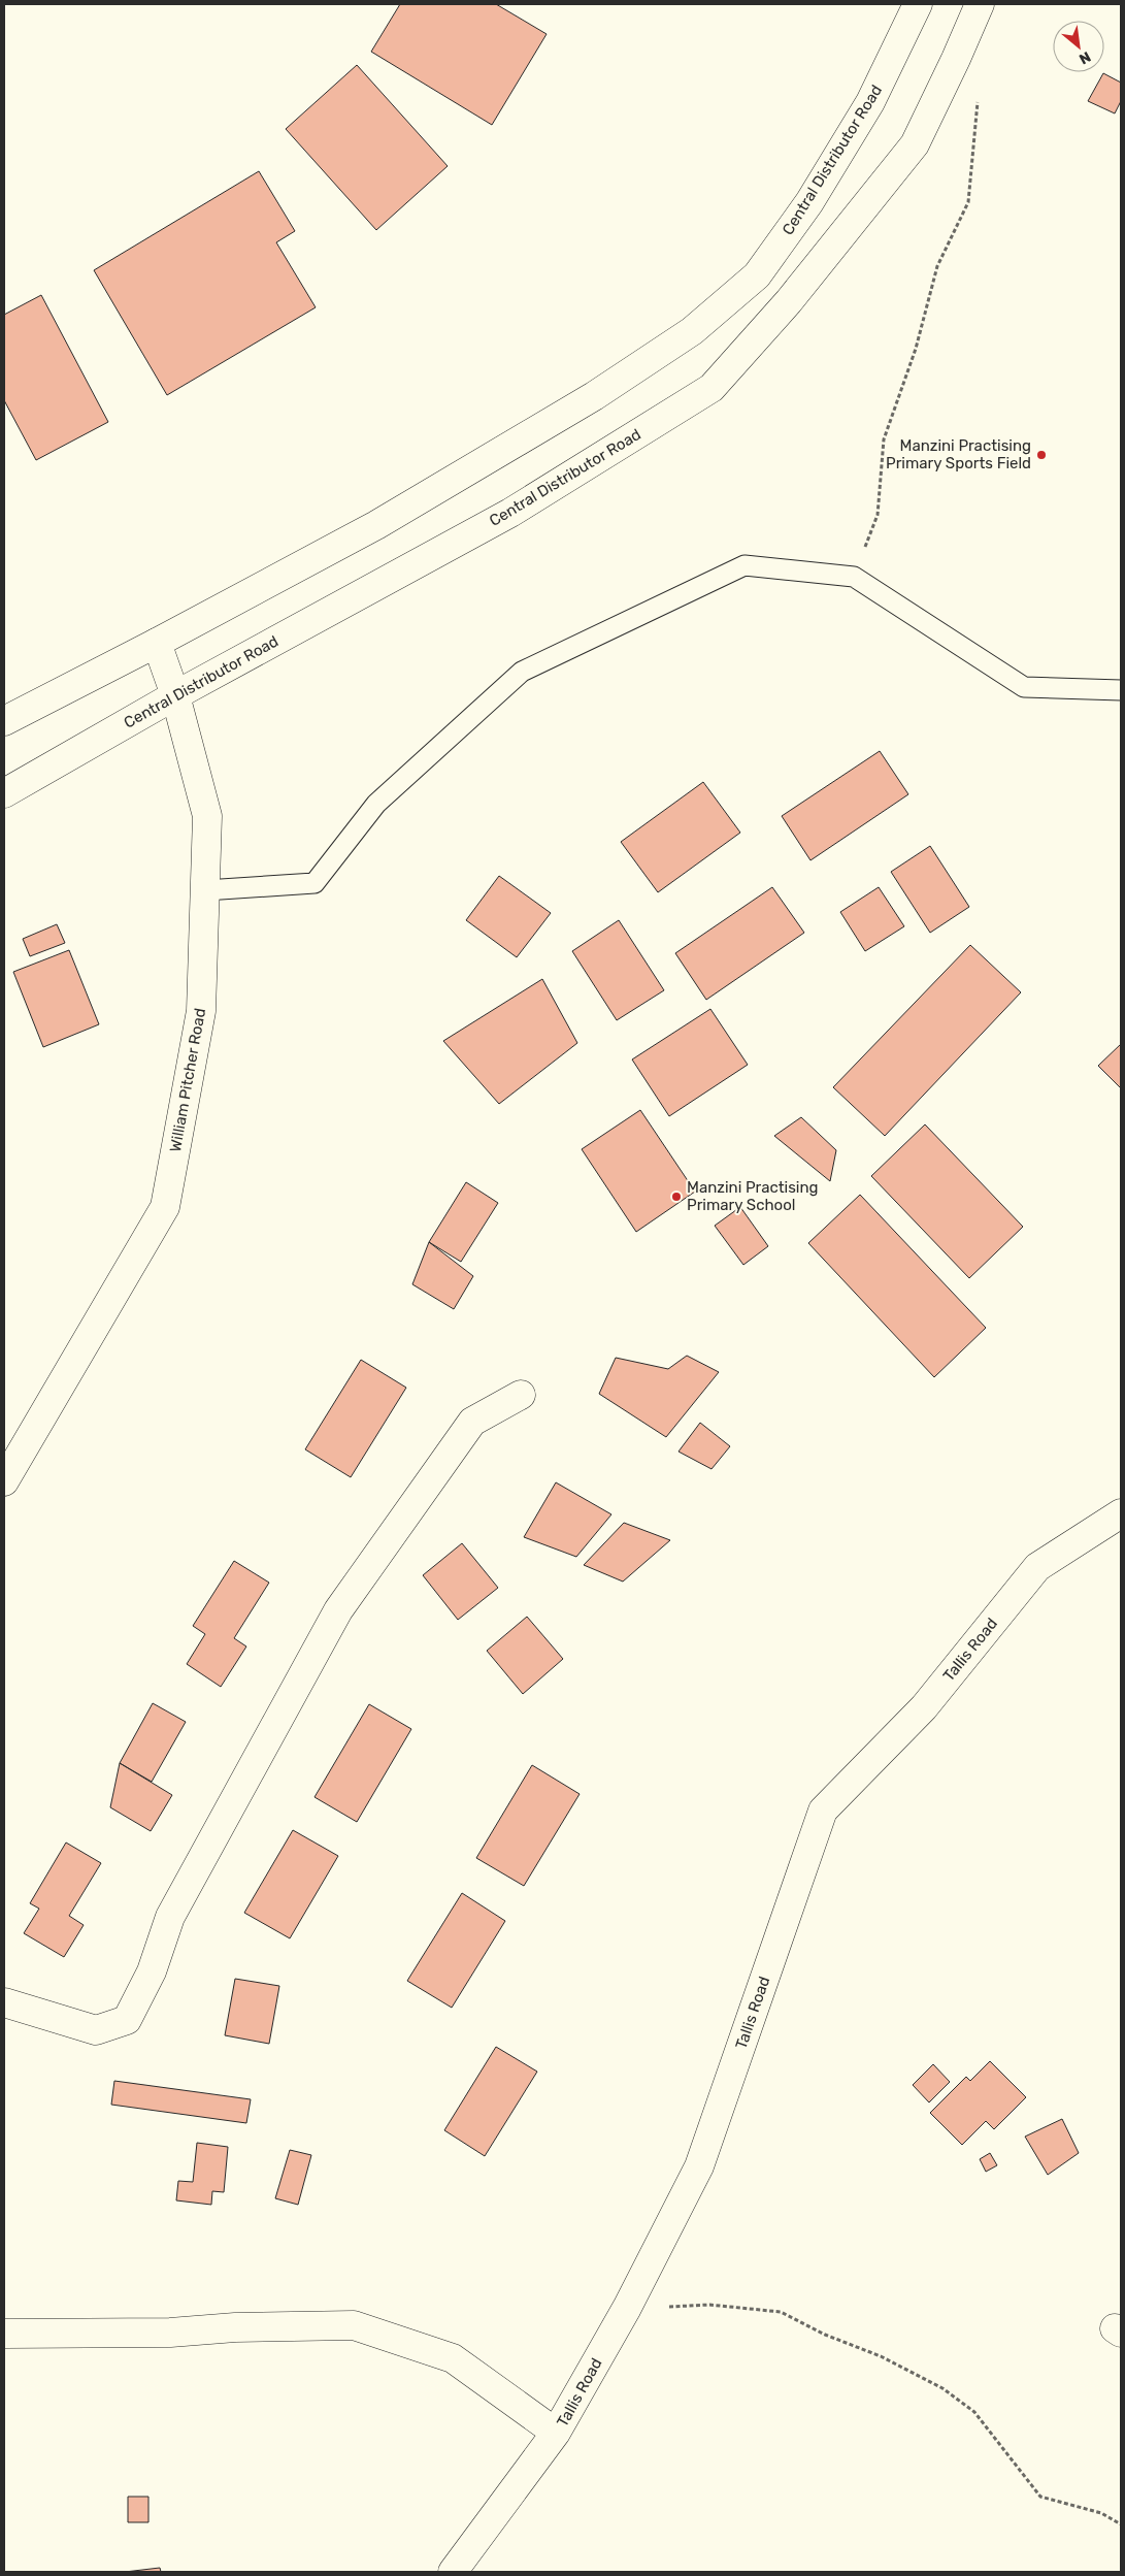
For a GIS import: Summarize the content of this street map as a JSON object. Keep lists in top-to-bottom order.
{
  "streets": {
    "main road": ["Central Distributor Road", "William Pitcher Road", "Tallis Road"]
  },
  "crossings": [
    ["Central Distributor Road", "William Pitcher Road"]
  ],
  "places": ["Manzini Practising Primary Sports Field", "Manzini Practising Primary School"],
  "north": "bottom right"
}
